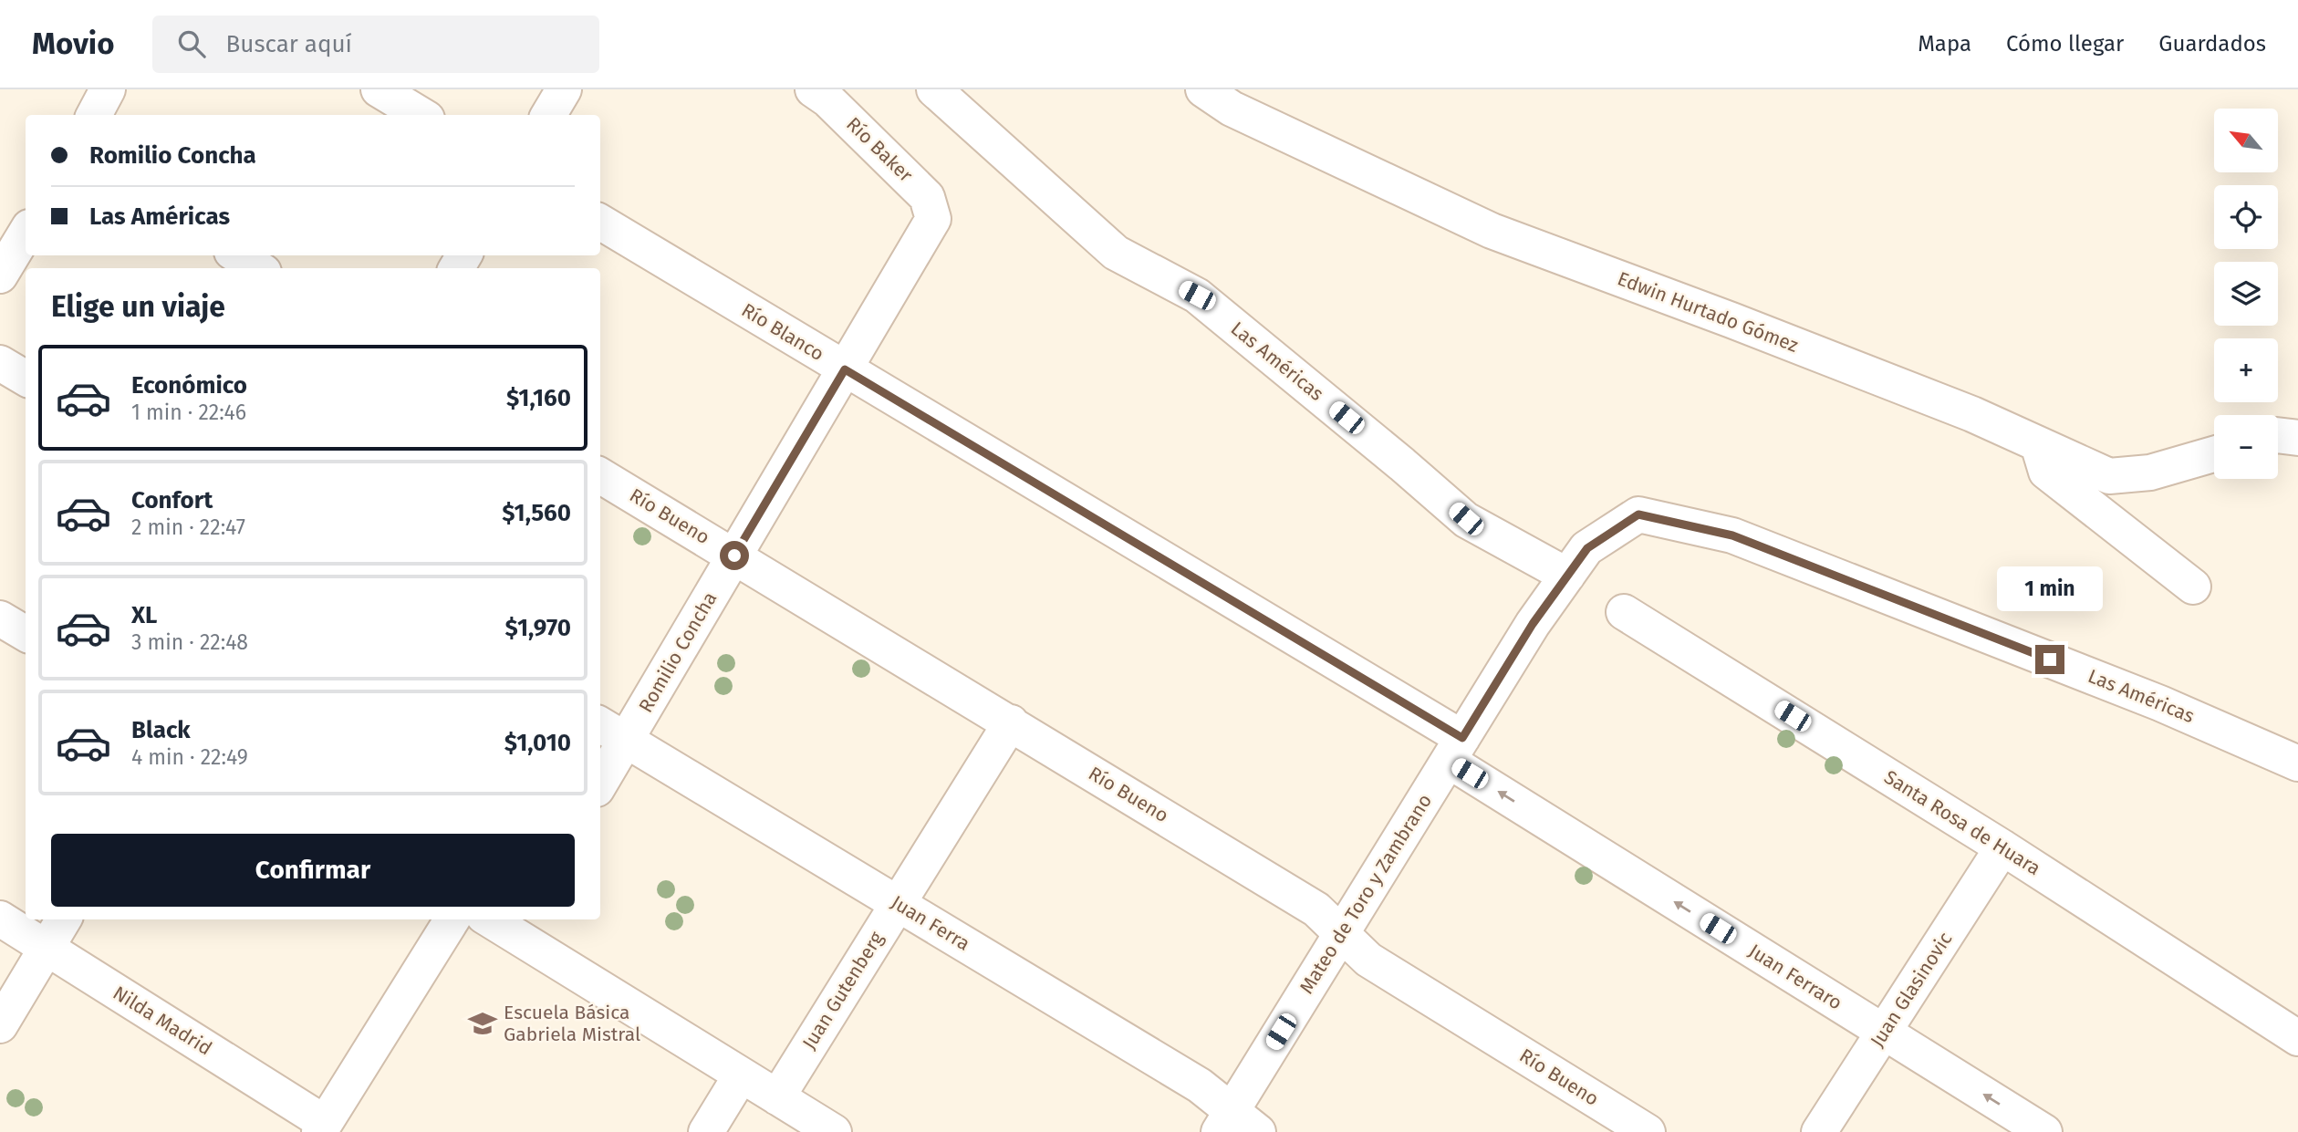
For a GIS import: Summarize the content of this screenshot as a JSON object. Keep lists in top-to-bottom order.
{
  "streets": {
    "street": [
      "Río Baker",
      "Edwin Hurtado Gómez",
      "Río Blanco",
      "Las Américas",
      "Río Bueno",
      "Romilio Concha",
      "Santa Rosa de Huara",
      "Mateo de Toro y Zambrano",
      "Juan Ferra",
      "Juan Ferraro",
      "Juan Glasinovic",
      "Juan Gutenberg",
      "Nilda Madrid"
    ]
  },
  "crossings": [
    ["Río Baker", "Romilio Concha"],
    ["Río Blanco", "Romilio Concha"],
    ["Río Blanco", "Mateo de Toro y Zambrano"],
    ["Río Blanco", "Juan Ferraro"],
    ["Las Américas", "Mateo de Toro y Zambrano"],
    ["Río Bueno", "Romilio Concha"],
    ["Río Bueno", "Mateo de Toro y Zambrano"],
    ["Río Bueno", "Juan Gutenberg"],
    ["Romilio Concha", "Juan Ferra"],
    ["Santa Rosa de Huara", "Juan Glasinovic"],
    ["Mateo de Toro y Zambrano", "Juan Ferra"],
    ["Mateo de Toro y Zambrano", "Juan Ferraro"],
    ["Juan Ferra", "Juan Gutenberg"],
    ["Juan Ferraro", "Juan Glasinovic"]
  ],
  "one_way": ["Juan Ferraro"],
  "places": {
    "school or university": ["Escuela Básica Gabriela Mistral"]
  },
  "north": "top left",
  "page": {
    "header": "Movio",
    "search": "Buscar aquí",
    "nav": ["Mapa", "Cómo llegar", "Guardados"],
    "map_buttons": ["+", "−"],
    "banner": ["Romilio Concha", "Las Américas"],
    "heading": "Elige un viaje",
    "list": [
      {
        "name": "Económico",
        "note": "1 min · 22:46",
        "value": "$1,160"
      },
      {
        "name": "Confort",
        "note": "2 min · 22:47",
        "value": "$1,560"
      },
      {
        "name": "XL",
        "note": "3 min · 22:48",
        "value": "$1,970"
      },
      {
        "name": "Black",
        "note": "4 min · 22:49",
        "value": "$1,010"
      }
    ],
    "bubble": "1 min",
    "buttons": "Confirmar"
  }
}
